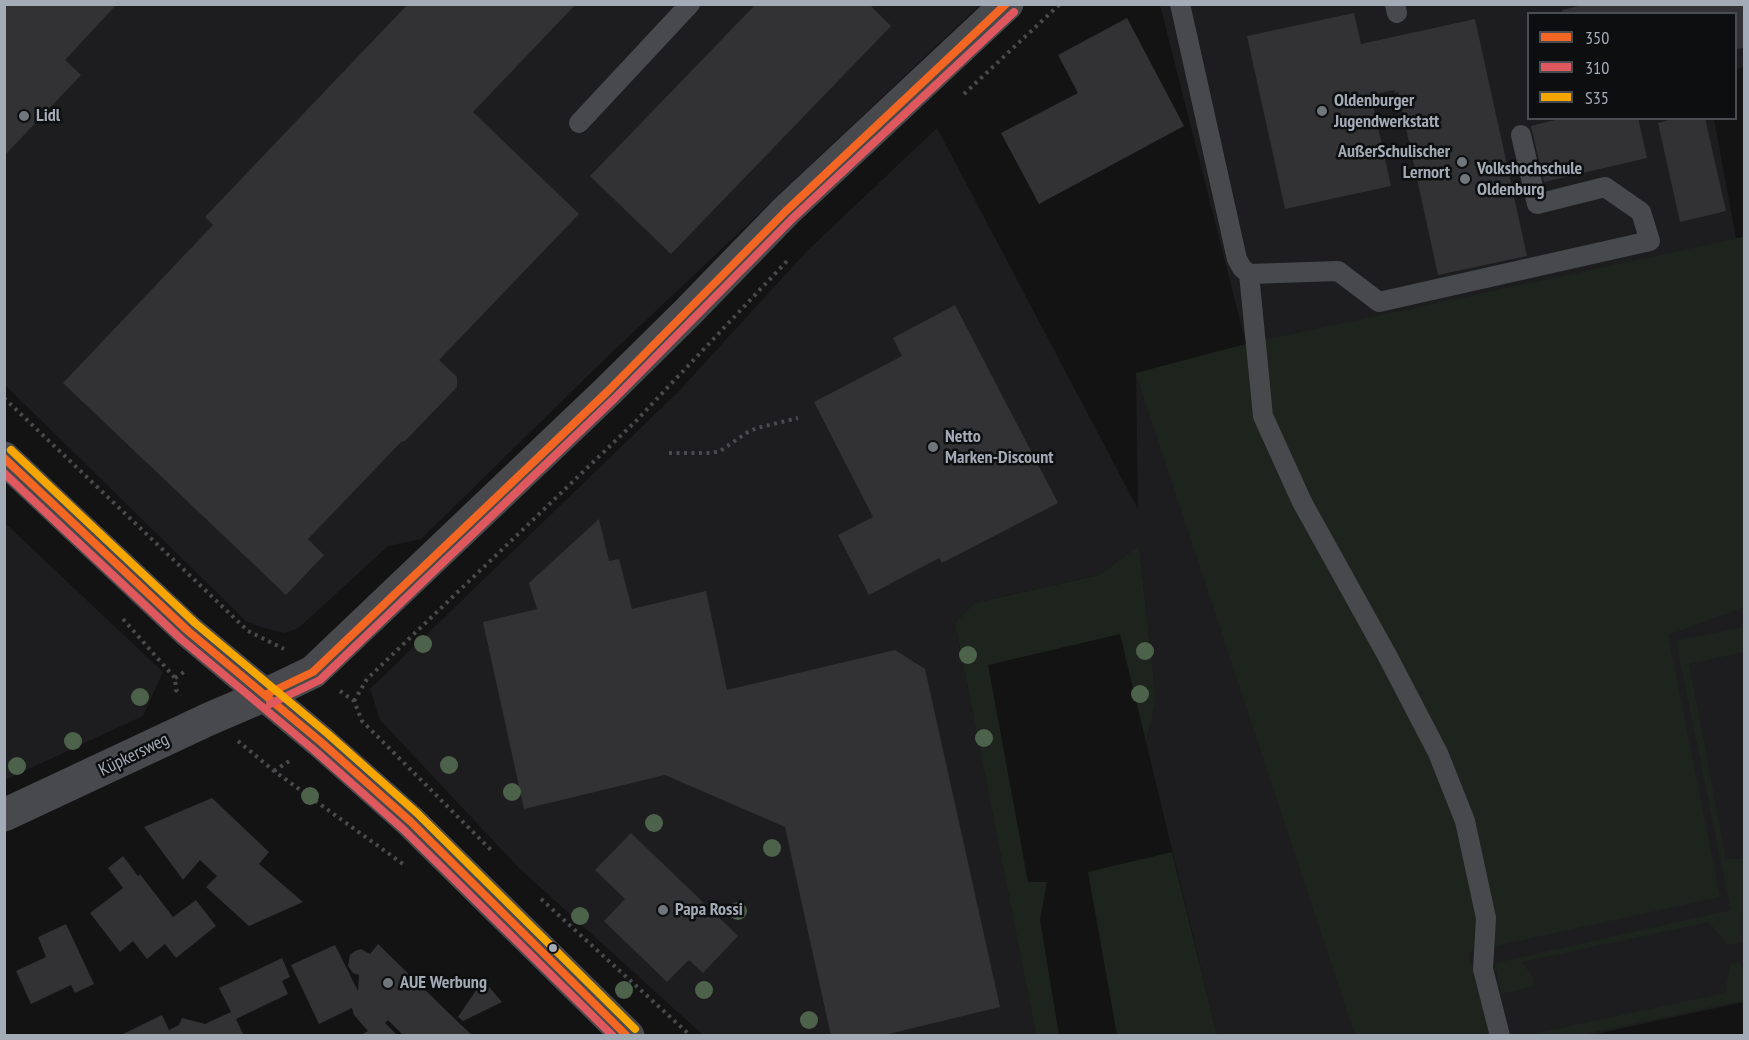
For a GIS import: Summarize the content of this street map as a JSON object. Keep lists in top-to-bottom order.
{
  "streets": {
    "street": ["Küpkersweg"]
  },
  "places": [
    "Oldenburger Jugendwerkstatt",
    "Lidl",
    "AußerSchulischer Lernort",
    "Volkshochschule Oldenburg",
    "Netto Marken-Discount",
    "Papa Rossi",
    "AUE Werbung"
  ],
  "lines": ["transit line 350", "transit line 310", "transit line S35"],
  "legend": ["350", "310", "S35"]
}
